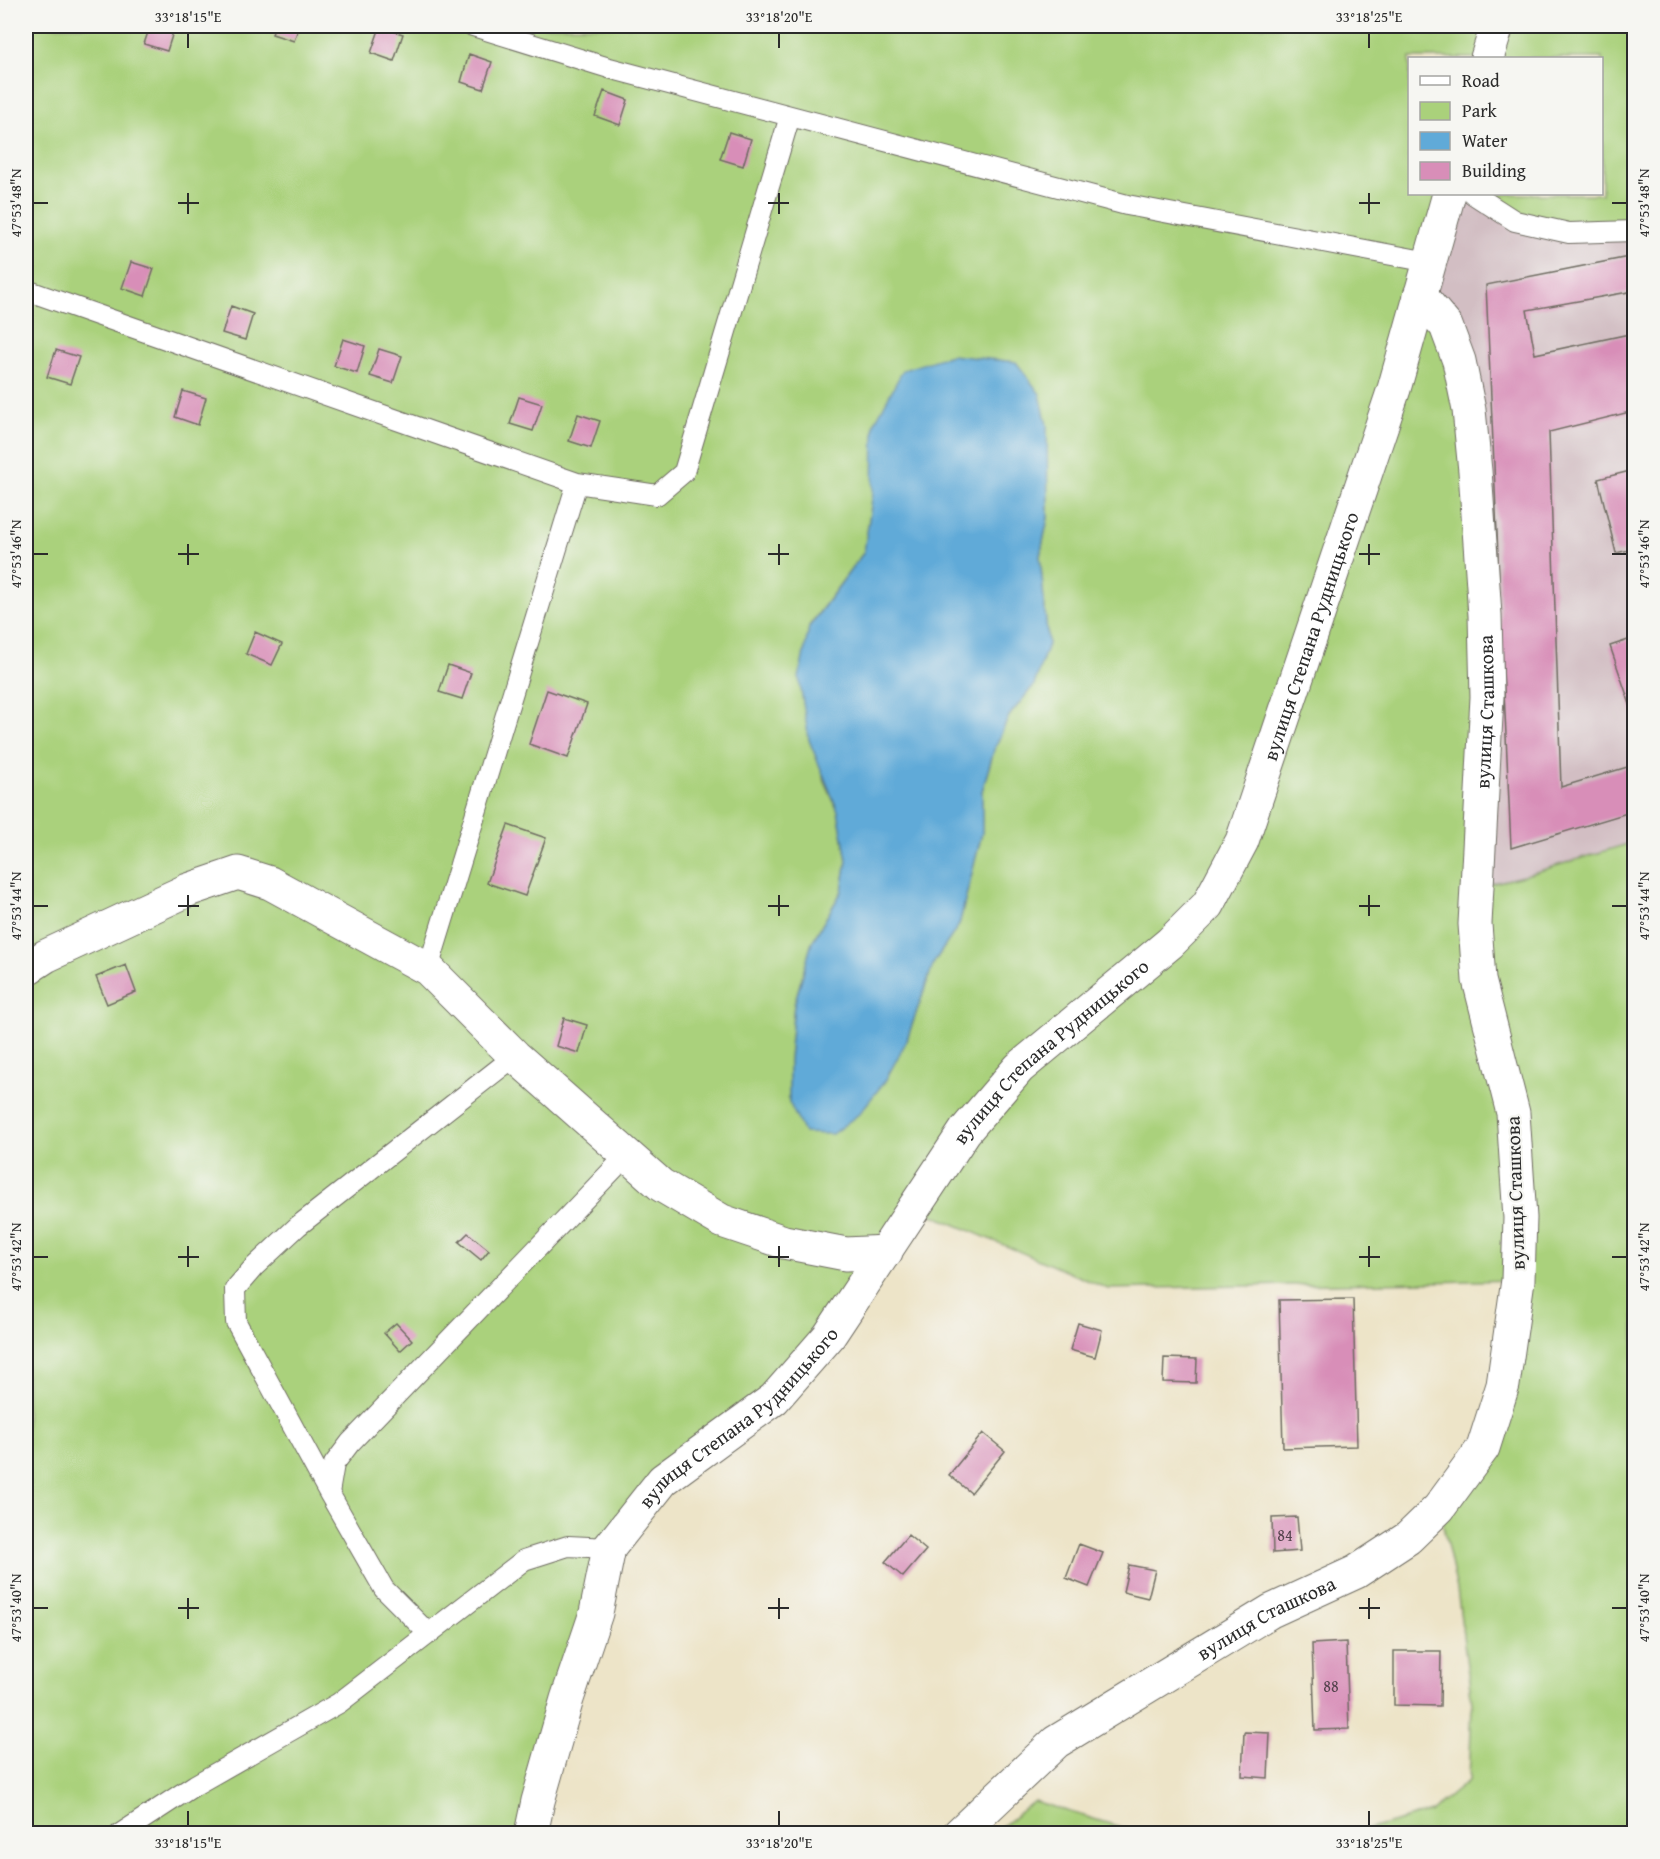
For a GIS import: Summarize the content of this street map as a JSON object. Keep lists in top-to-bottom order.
{
  "streets": {
    "street": ["вулиця Степана Рудницького", "вулиця Сташкова"]
  },
  "crossings": [
    ["вулиця Степана Рудницького", "вулиця Сташкова"]
  ],
  "house_numbers": ["84", "88"],
  "legend": [
    "Road",
    "Park",
    "Water",
    "Building"
  ],
  "coordinates": [
    "33°18'15\"E",
    "33°18'20\"E",
    "33°18'25\"E",
    "47°53'48\"N",
    "47°53'46\"N",
    "47°53'44\"N",
    "47°53'42\"N",
    "47°53'40\"N"
  ]
}
